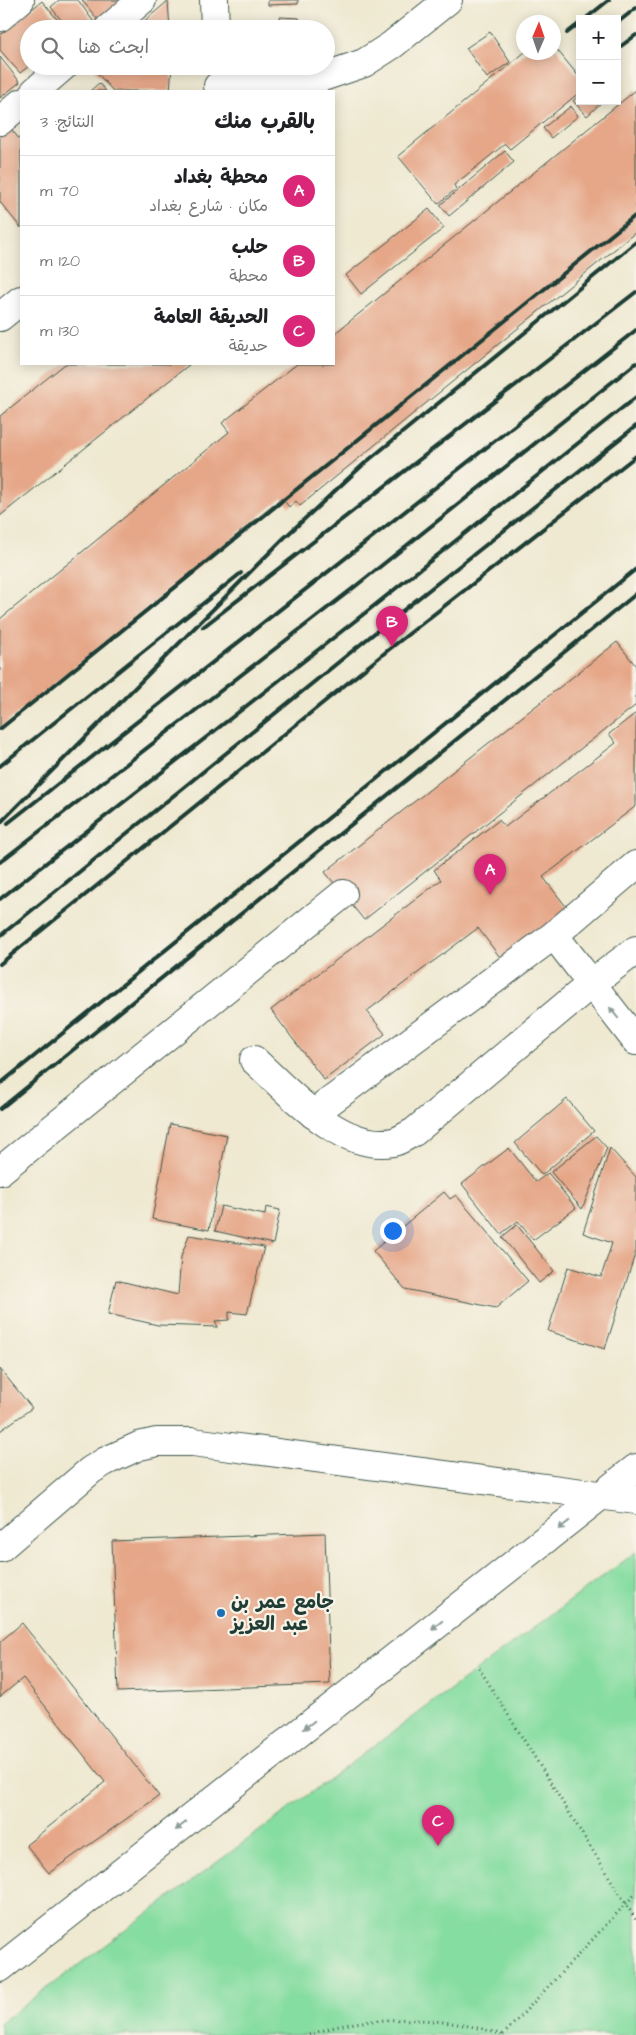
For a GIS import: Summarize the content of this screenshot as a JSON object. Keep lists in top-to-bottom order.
{
  "places": ["جامع عمر بن عبد العزيز"],
  "north": "top",
  "page": {
    "map_buttons": ["+", "−"],
    "search": "ابحث هنا",
    "heading": ["بالقرب منك", "النتائج: 3"],
    "list": [
      {
        "mark": "A",
        "name": "محطة بغداد",
        "note": "مكان · شارع بغداد",
        "value": "70 m"
      },
      {
        "mark": "B",
        "name": "حلب",
        "note": "محطة",
        "value": "120 m"
      },
      {
        "mark": "C",
        "name": "الحديقة العامة",
        "note": "حديقة",
        "value": "130 m"
      }
    ],
    "pins": ["B", "A", "C"]
  }
}
